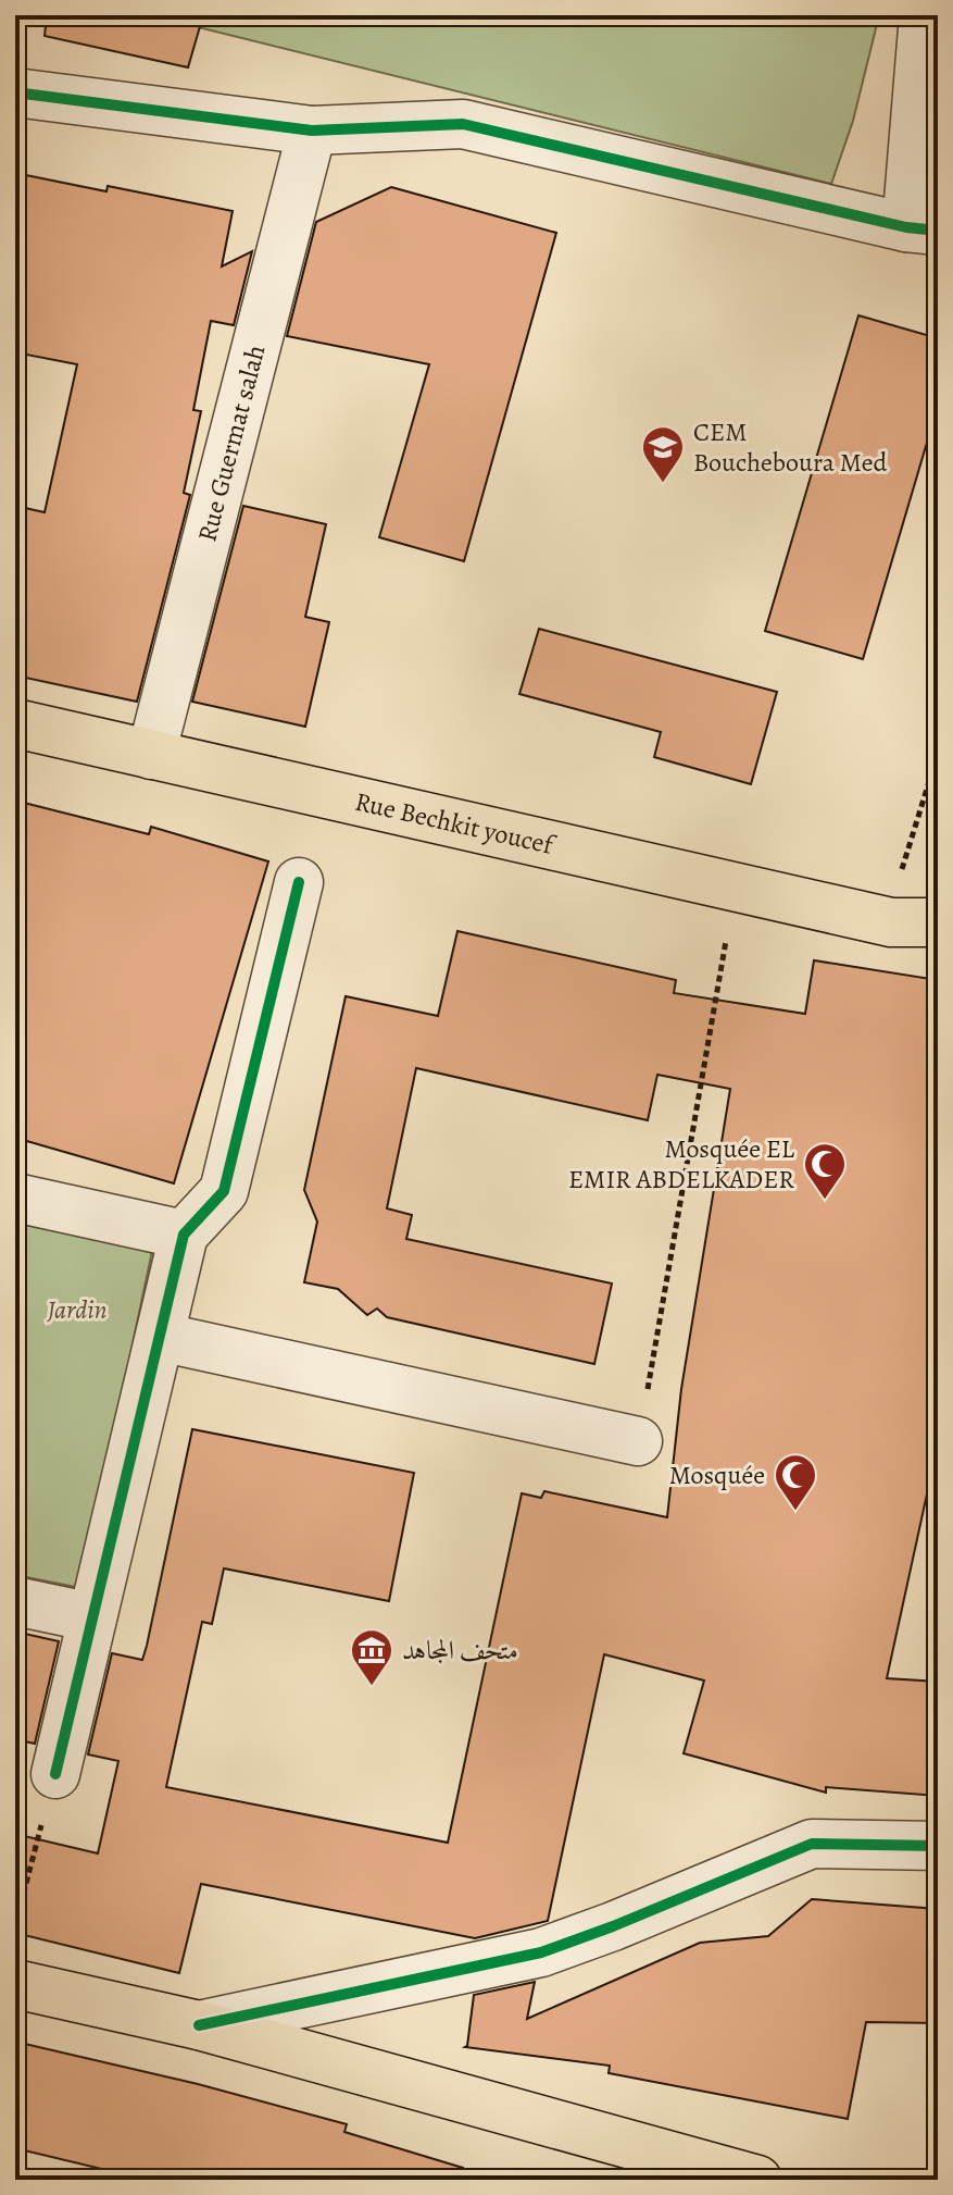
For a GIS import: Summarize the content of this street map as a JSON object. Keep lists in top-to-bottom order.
{
  "streets": {
    "main road": ["Rue Bechkit youcef"],
    "street": ["Rue Guermat salah"]
  },
  "crossings": [
    ["Rue Guermat salah", "Rue Bechkit youcef"]
  ],
  "parks": ["Jardin"],
  "places": {
    "school or university": ["CEM Boucheboura Med"],
    "mosque": ["Mosquée EL EMIR ABDELKADER", "Mosquée"],
    "museum": ["متحف المجاهد"]
  }
}
